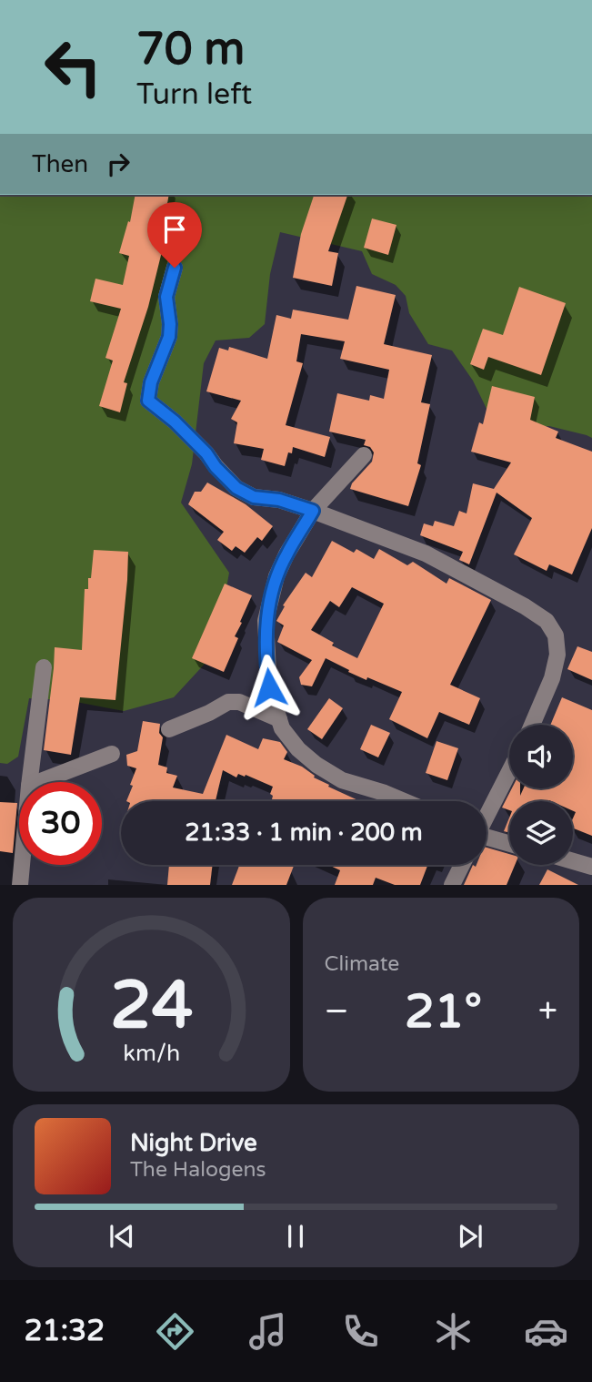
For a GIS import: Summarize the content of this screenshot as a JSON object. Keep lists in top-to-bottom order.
{
  "page": {
    "turn": ["70 m", "Turn left"],
    "then": "Then",
    "limit": "30",
    "trip": "21:33 · 1 min · 200 m",
    "tile": "Climate",
    "heat": ["−", "21°", "+"],
    "song": ["Night Drive", "The Halogens"],
    "tabs": "21:32",
    "gauge": ["24", "km/h"]
  }
}
